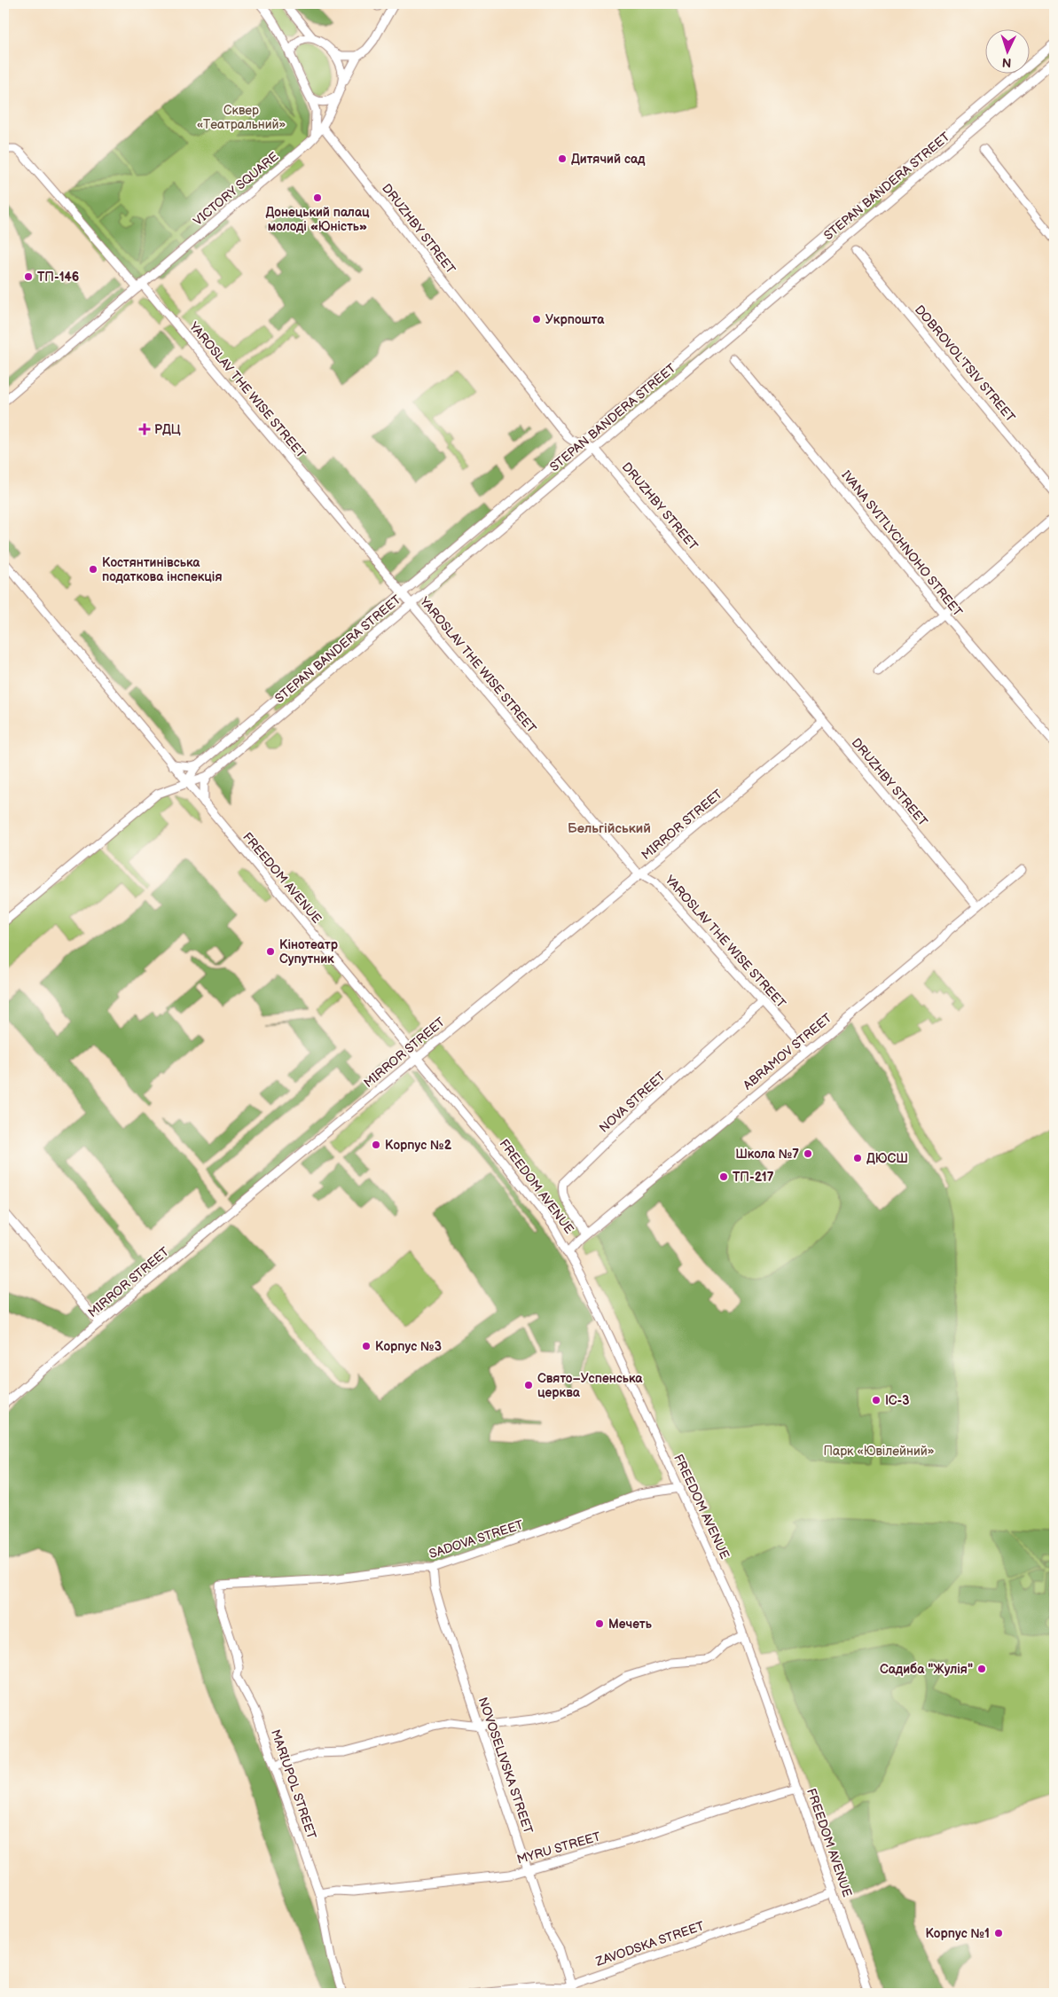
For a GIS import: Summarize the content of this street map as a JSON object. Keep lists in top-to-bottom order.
{
  "streets": {
    "street": [
      "STEPAN BANDERA STREET",
      "VICTORY SQUARE",
      "DRUZHBY STREET",
      "DOBROVOL'TSIV STREET",
      "YAROSLAV THE WISE STREET",
      "IVANA SVITLYCHNOHO STREET",
      "MIRROR STREET",
      "FREEDOM AVENUE",
      "ABRAMOV STREET",
      "NOVA STREET",
      "SADOVA STREET",
      "NOVOSELIVSKA STREET",
      "MARIUPOL STREET",
      "MYRU STREET",
      "ZAVODSKA STREET"
    ]
  },
  "crossings": [
    ["STEPAN BANDERA STREET", "DRUZHBY STREET"],
    ["STEPAN BANDERA STREET", "YAROSLAV THE WISE STREET"],
    ["STEPAN BANDERA STREET", "FREEDOM AVENUE"],
    ["VICTORY SQUARE", "DRUZHBY STREET"],
    ["VICTORY SQUARE", "YAROSLAV THE WISE STREET"],
    ["DRUZHBY STREET", "MIRROR STREET"],
    ["DRUZHBY STREET", "ABRAMOV STREET"],
    ["YAROSLAV THE WISE STREET", "MIRROR STREET"],
    ["YAROSLAV THE WISE STREET", "ABRAMOV STREET"],
    ["YAROSLAV THE WISE STREET", "NOVA STREET"],
    ["MIRROR STREET", "FREEDOM AVENUE"],
    ["FREEDOM AVENUE", "ABRAMOV STREET"],
    ["FREEDOM AVENUE", "SADOVA STREET"],
    ["FREEDOM AVENUE", "MYRU STREET"],
    ["FREEDOM AVENUE", "ZAVODSKA STREET"],
    ["ABRAMOV STREET", "NOVA STREET"],
    ["SADOVA STREET", "NOVOSELIVSKA STREET"],
    ["SADOVA STREET", "MARIUPOL STREET"],
    ["NOVOSELIVSKA STREET", "MYRU STREET"],
    ["NOVOSELIVSKA STREET", "ZAVODSKA STREET"],
    ["MARIUPOL STREET", "MYRU STREET"]
  ],
  "districts": ["Бельгійський"],
  "parks": ["Сквер «Театральний»", "Парк «Ювілейний»"],
  "places": {
    "other": [
      "Дитячий сад",
      "Донецький палац молоді «Юність»",
      "ТП-146",
      "Укрпошта",
      "Костянтинівська податкова інспекція",
      "Кінотеатр Супутник",
      "Корпус №2",
      "Школа №7",
      "ДЮСШ",
      "ТП-217",
      "Корпус №3",
      "Свято–Успенська церква",
      "ІС-3",
      "Мечеть",
      "Садиба \"Жулія\"",
      "Корпус №1"
    ],
    "health": ["РДЦ"]
  },
  "north": "bottom"
}
